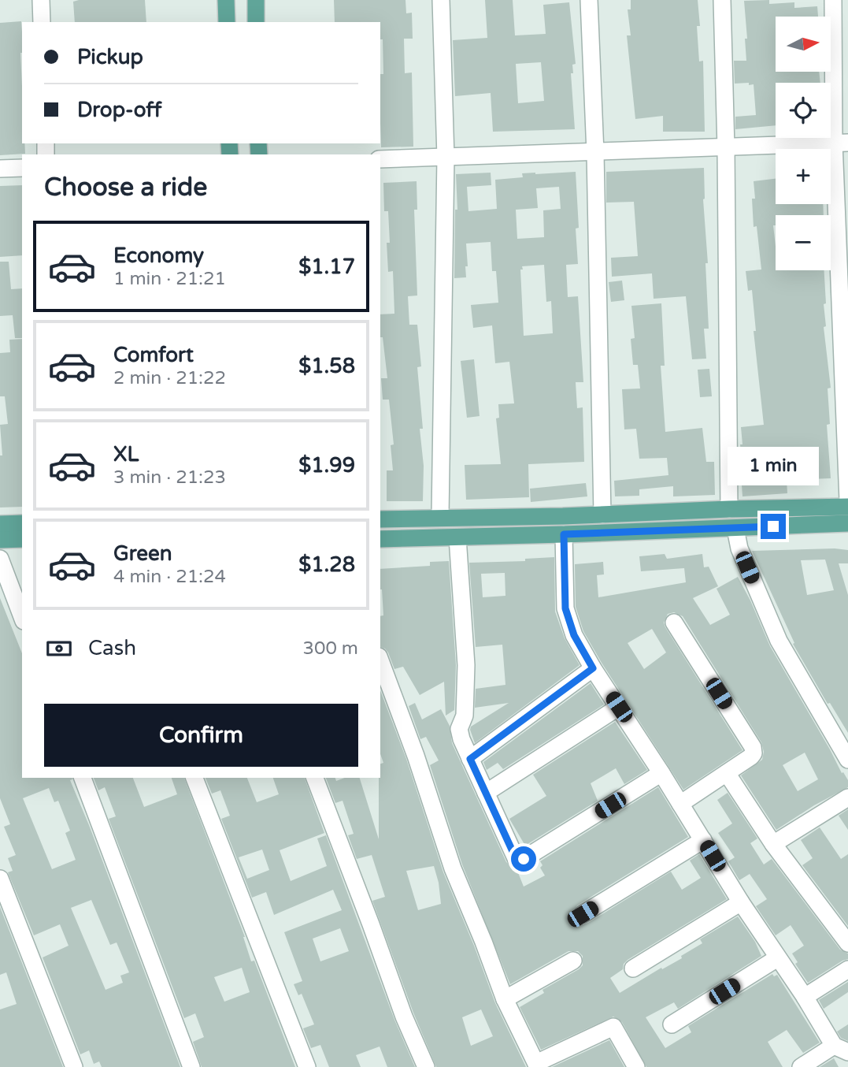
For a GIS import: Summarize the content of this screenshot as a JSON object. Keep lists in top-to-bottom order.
{
  "north": "right",
  "page": {
    "map_buttons": ["+", "−"],
    "banner": ["Pickup", "Drop-off"],
    "heading": "Choose a ride",
    "list": [
      {
        "name": "Economy",
        "note": "1 min · 21:21",
        "value": "$1.17"
      },
      {
        "name": "Comfort",
        "note": "2 min · 21:22",
        "value": "$1.58"
      },
      {
        "name": "XL",
        "note": "3 min · 21:23",
        "value": "$1.99"
      },
      {
        "name": "Green",
        "note": "4 min · 21:24",
        "value": "$1.28"
      }
    ],
    "bubble": "1 min",
    "pay": ["Cash", "300 m"],
    "buttons": "Confirm"
  }
}
